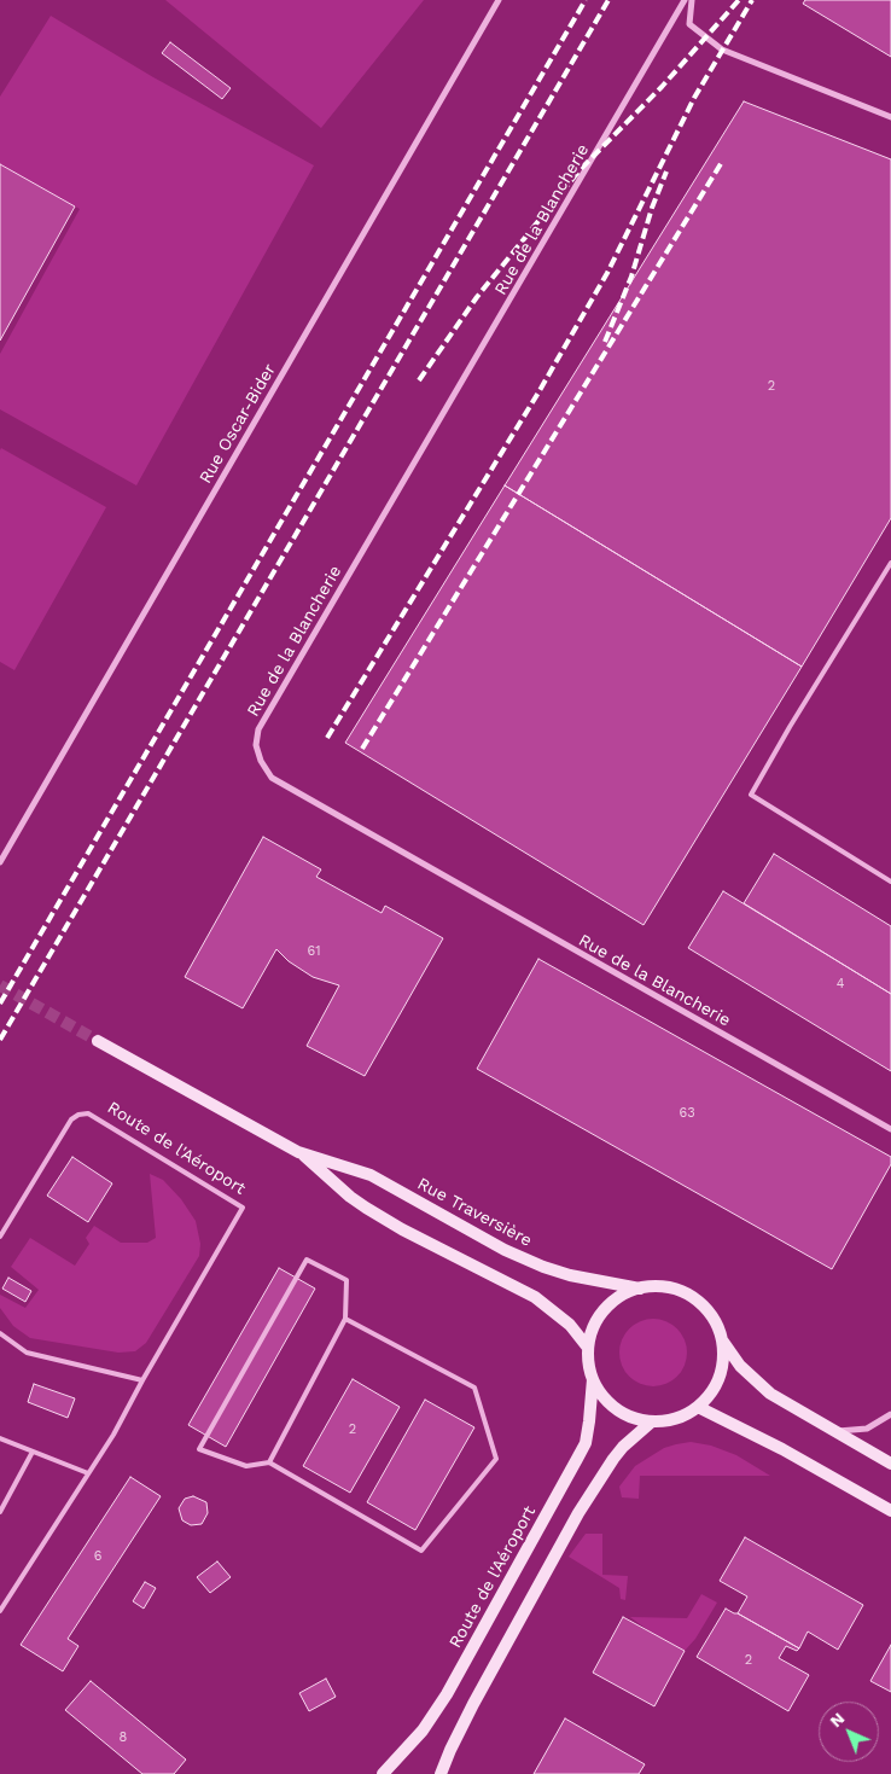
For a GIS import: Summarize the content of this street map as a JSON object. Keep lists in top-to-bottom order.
{
  "streets": {
    "main road": ["Route de l'Aéroport", "Rue Traversière"],
    "street": ["Rue de la Blancherie", "Rue Oscar-Bider"]
  },
  "crossings": [
    ["Route de l'Aéroport", "Rue Traversière"]
  ],
  "house_numbers": [
    "2",
    "61",
    "4",
    "63",
    "2",
    "6",
    "2",
    "8"
  ],
  "north": "top left"
}
